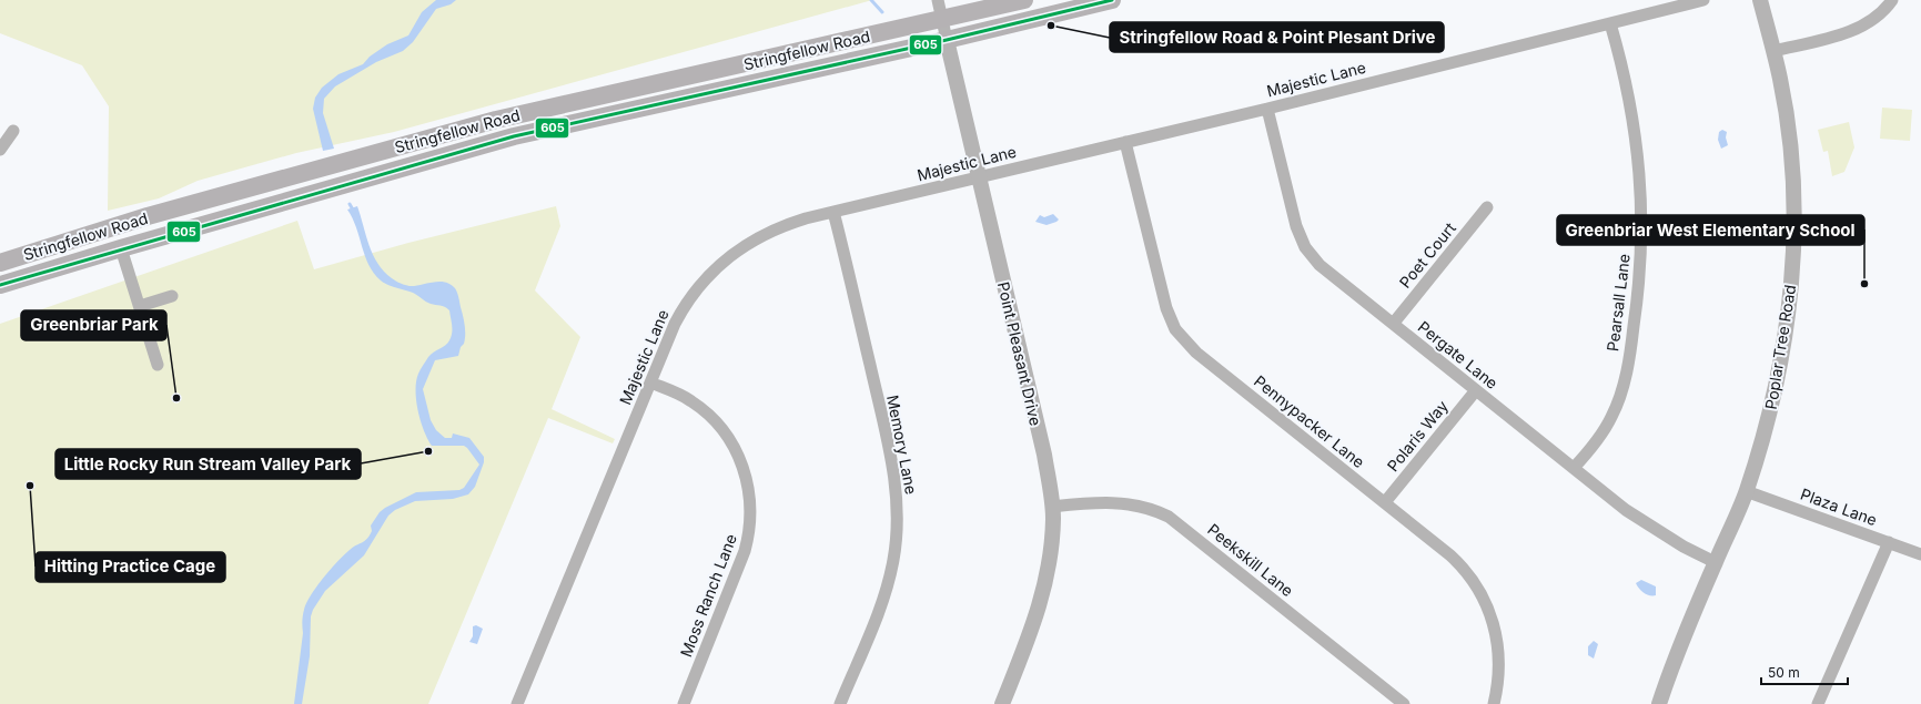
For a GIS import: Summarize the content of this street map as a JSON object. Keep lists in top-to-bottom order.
{
  "streets": {
    "main road": ["Stringfellow Road"],
    "street": [
      "Majestic Lane",
      "Poet Court",
      "Pearsall Lane",
      "Poplar Tree Road",
      "Point Pleasant Drive",
      "Pergate Lane",
      "Pennypacker Lane",
      "Polaris Way",
      "Memory Lane",
      "Plaza Lane",
      "Peekskill Lane",
      "Moss Ranch Lane"
    ]
  },
  "crossings": [
    ["Stringfellow Road", "Point Pleasant Drive"],
    ["Majestic Lane", "Pearsall Lane"],
    ["Majestic Lane", "Point Pleasant Drive"],
    ["Majestic Lane", "Pergate Lane"],
    ["Majestic Lane", "Pennypacker Lane"],
    ["Majestic Lane", "Memory Lane"],
    ["Majestic Lane", "Moss Ranch Lane"],
    ["Poet Court", "Pergate Lane"],
    ["Pearsall Lane", "Pergate Lane"],
    ["Poplar Tree Road", "Pergate Lane"],
    ["Poplar Tree Road", "Plaza Lane"],
    ["Point Pleasant Drive", "Peekskill Lane"],
    ["Pergate Lane", "Polaris Way"],
    ["Pennypacker Lane", "Polaris Way"]
  ],
  "places": [
    "Stringfellow Road & Point Plesant Drive",
    "Greenbriar West Elementary School",
    "Greenbriar Park",
    "Little Rocky Run Stream Valley Park",
    "Hitting Practice Cage"
  ],
  "lines": ["transit line 605"],
  "scale_bar": "50 m"
}
